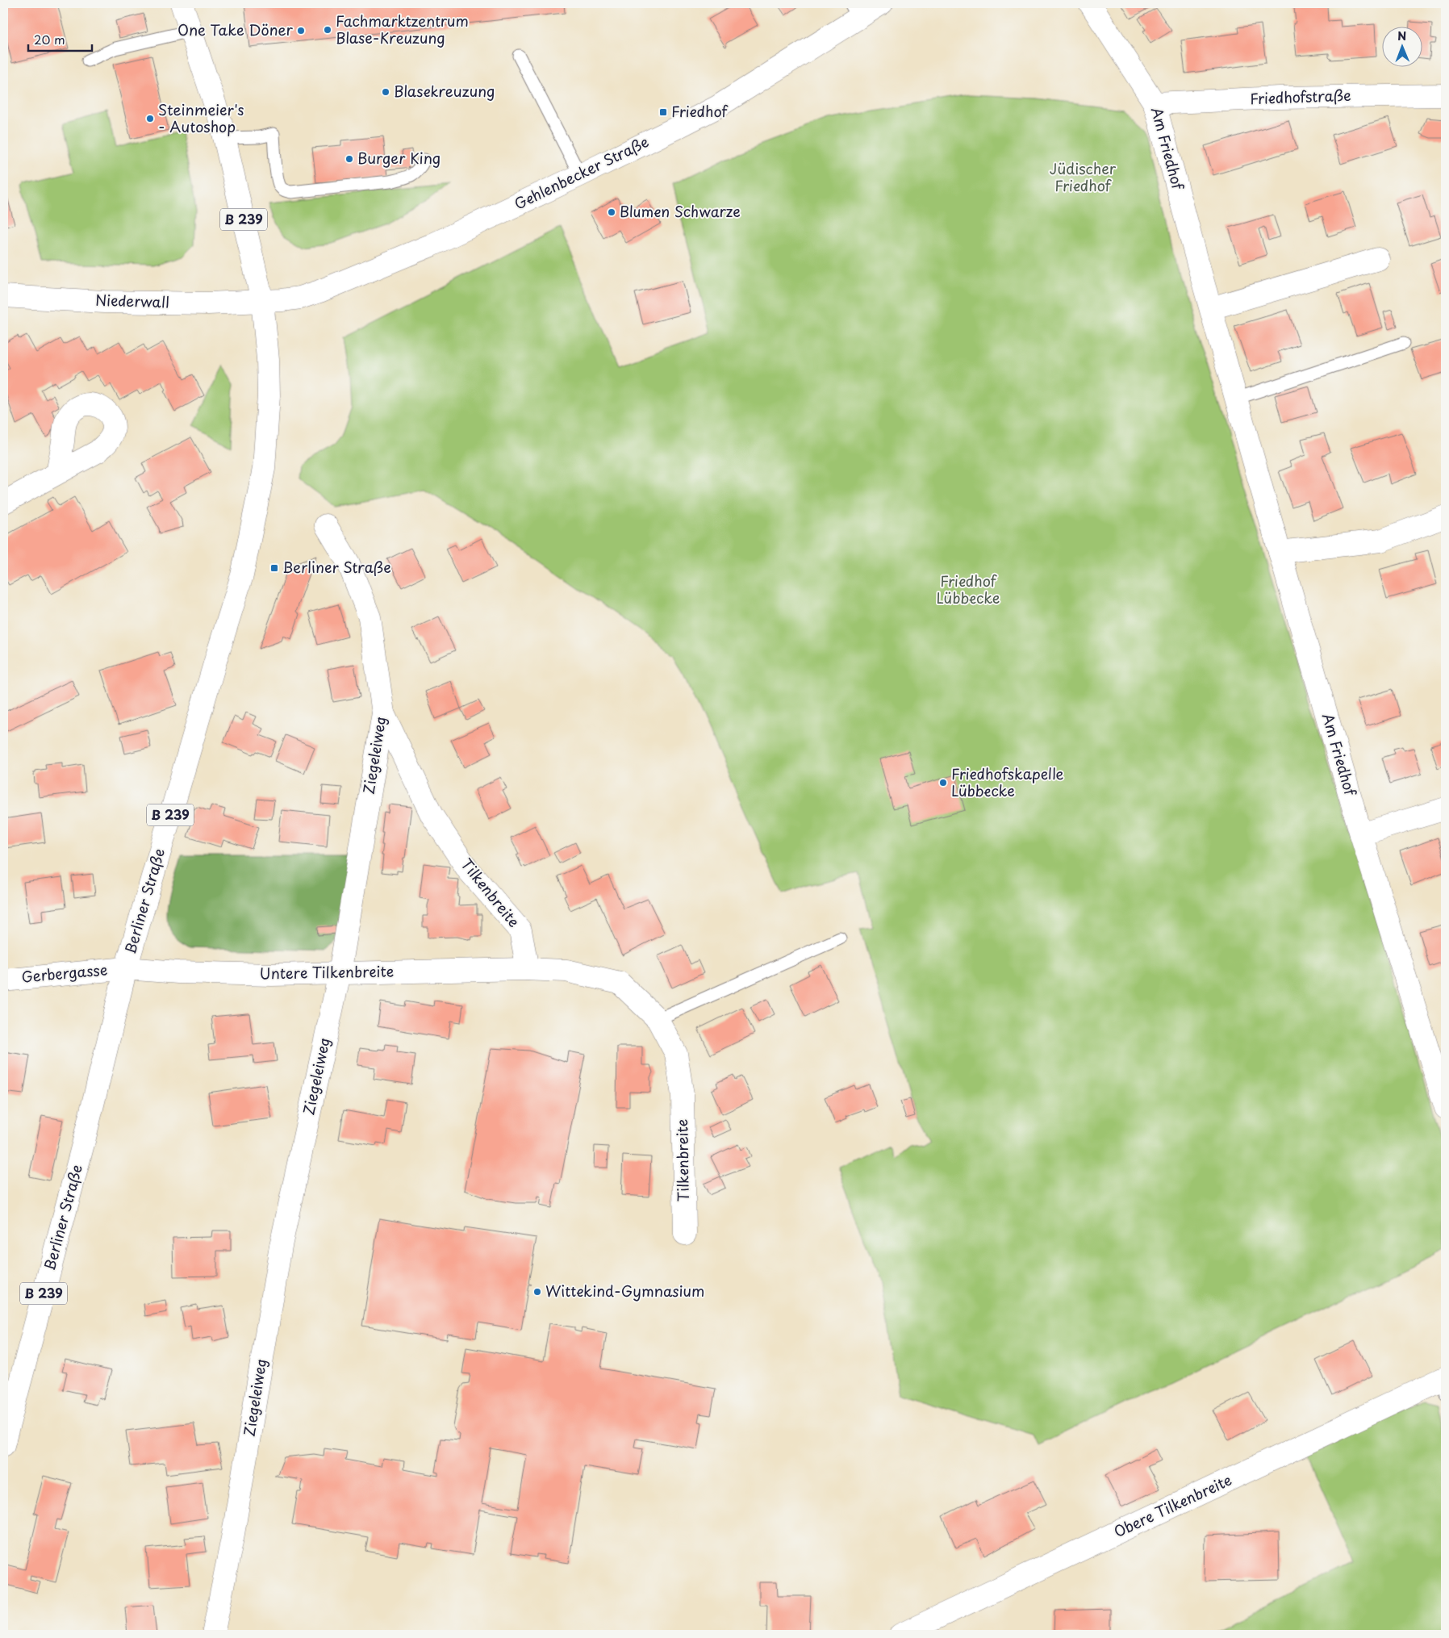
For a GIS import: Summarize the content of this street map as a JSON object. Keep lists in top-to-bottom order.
{
  "streets": {
    "street": [
      "Friedhofstraße",
      "Am Friedhof",
      "Gehlenbecker Straße",
      "B 239",
      "Niederwall",
      "Ziegeleiweg",
      "Tilkenbreite",
      "Berliner Straße",
      "Untere Tilkenbreite",
      "Gerbergasse",
      "Obere Tilkenbreite"
    ]
  },
  "crossings": [
    ["Friedhofstraße", "Am Friedhof"],
    ["Gehlenbecker Straße", "Niederwall"],
    ["Gehlenbecker Straße", "Berliner Straße"],
    ["Niederwall", "Berliner Straße"],
    ["Ziegeleiweg", "Tilkenbreite"],
    ["Ziegeleiweg", "Untere Tilkenbreite"],
    ["Tilkenbreite", "Untere Tilkenbreite"],
    ["Berliner Straße", "Untere Tilkenbreite"],
    ["Berliner Straße", "Gerbergasse"],
    ["Untere Tilkenbreite", "Gerbergasse"]
  ],
  "parks": ["Jüdischer Friedhof", "Friedhof Lübbecke"],
  "places": {
    "other": [
      "Fachmarktzentrum Blase-Kreuzung",
      "One Take Döner",
      "Blasekreuzung",
      "Steinmeier's - Autoshop",
      "Burger King",
      "Blumen Schwarze",
      "Friedhofskapelle Lübbecke",
      "Wittekind-Gymnasium"
    ],
    "transit": ["Friedhof", "Berliner Straße"]
  },
  "scale_bar": "20 m",
  "north": "top"
}
